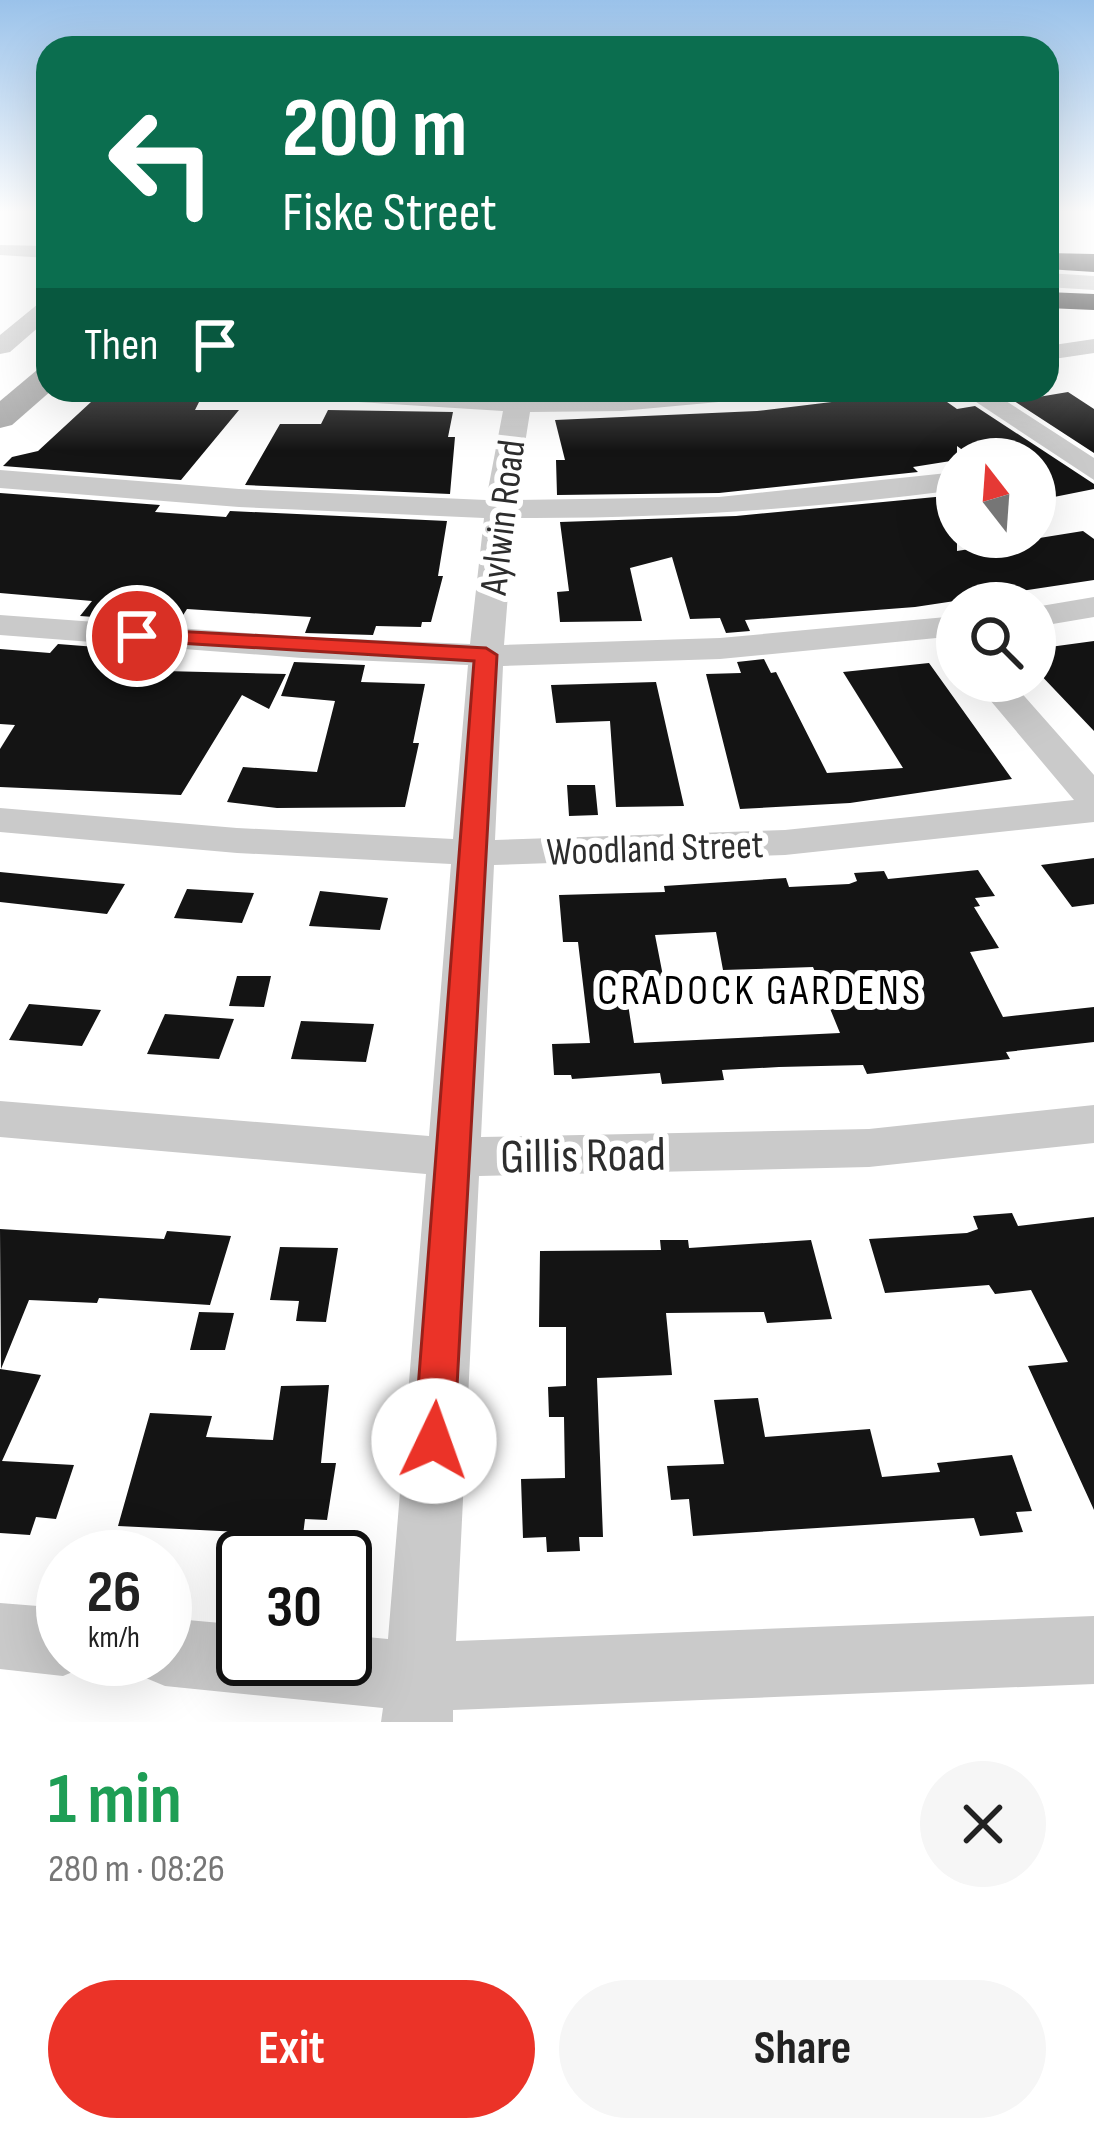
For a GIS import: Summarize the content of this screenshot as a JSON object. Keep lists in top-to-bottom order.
{
  "streets": {
    "street": ["Aylwin Road", "Woodland Street", "Gillis Road"]
  },
  "crossings": [
    ["Aylwin Road", "Woodland Street"],
    ["Aylwin Road", "Gillis Road"]
  ],
  "districts": ["CRADOCK GARDENS"],
  "north": "top",
  "page": {
    "turn": ["200 m", "Fiske Street"],
    "then": "Then",
    "speed": "26 km/h",
    "limit": "30",
    "heading": ["1 min", "280 m · 08:26"],
    "buttons": ["Exit", "Share"]
  }
}
